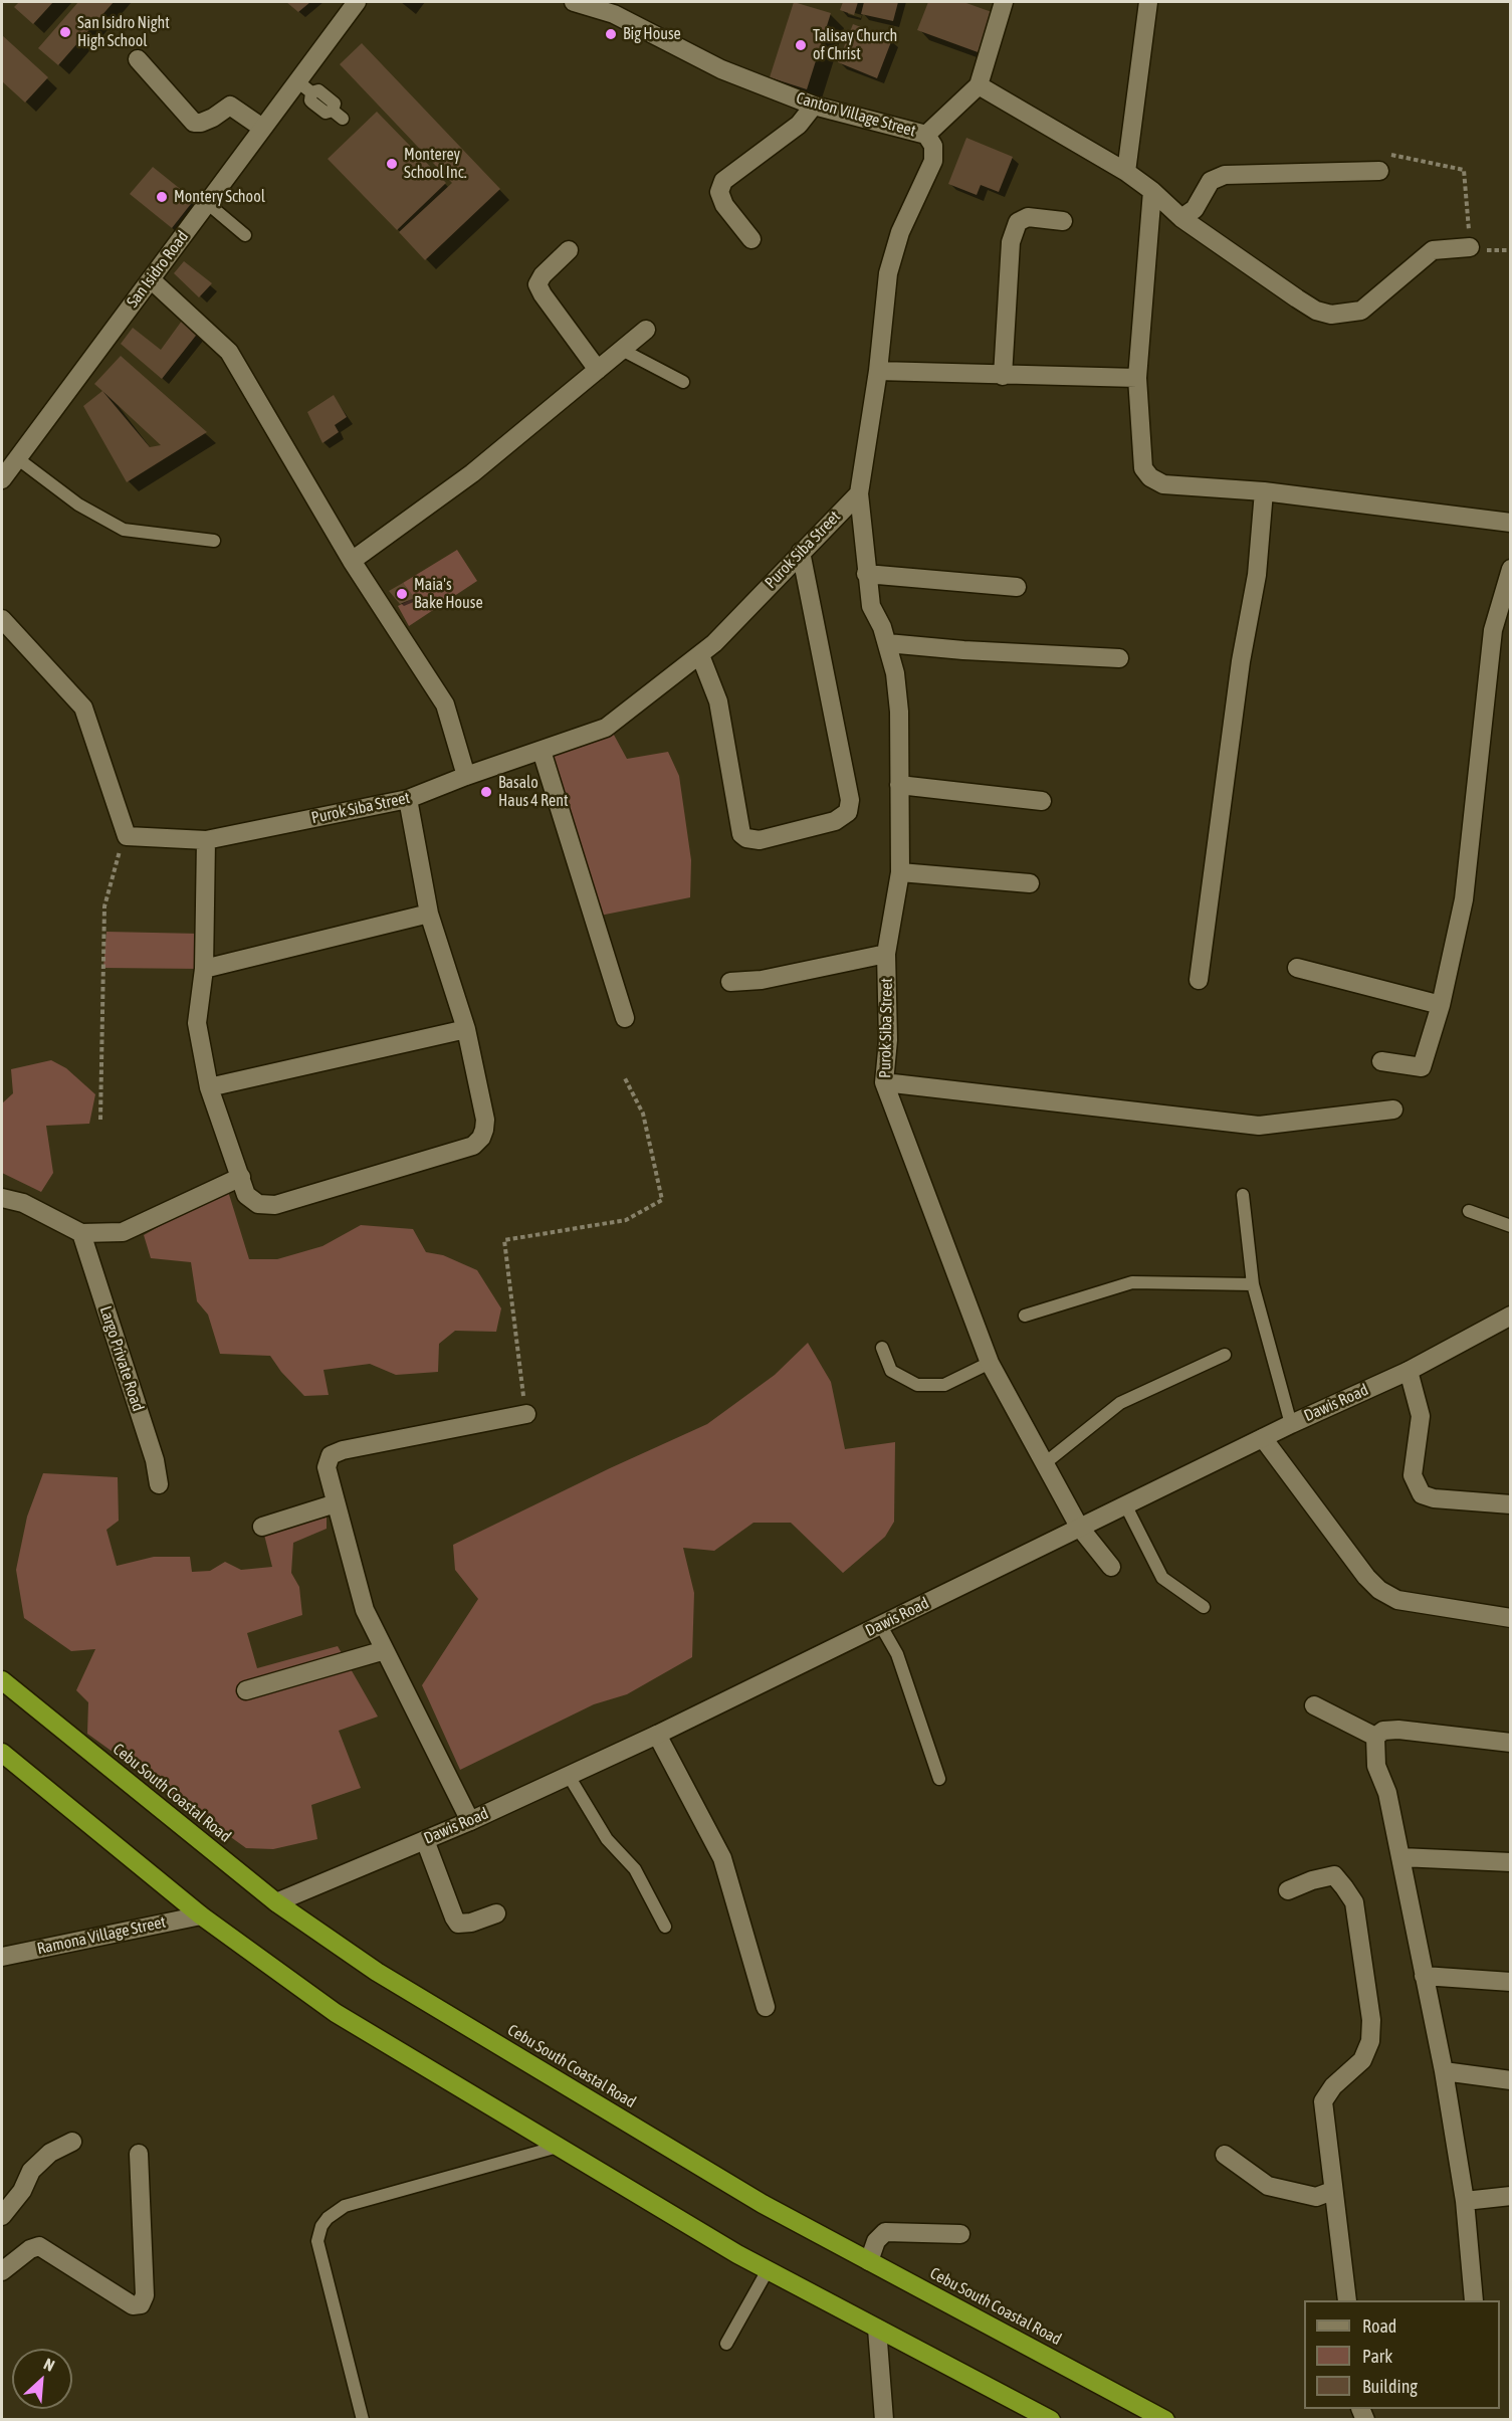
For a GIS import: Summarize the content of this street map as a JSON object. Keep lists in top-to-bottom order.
{
  "streets": {
    "highway": ["Cebu South Coastal Road"],
    "street": [
      "Canton Village Street",
      "San Isidro Road",
      "Purok Siba Street",
      "Largo Private Road",
      "Dawis Road",
      "Ramona Village Street"
    ]
  },
  "crossings": [
    ["Canton Village Street", "Purok Siba Street"],
    ["Purok Siba Street", "Dawis Road"],
    ["Dawis Road", "Cebu South Coastal Road"]
  ],
  "places": [
    "San Isidro Night High School",
    "Big House",
    "Talisay Church of Christ",
    "Monterey School Inc.",
    "Montery School",
    "Maia's Bake House",
    "Basalo Haus 4 Rent"
  ],
  "legend": ["Road", "Park", "Building"],
  "north": "top right"
}
